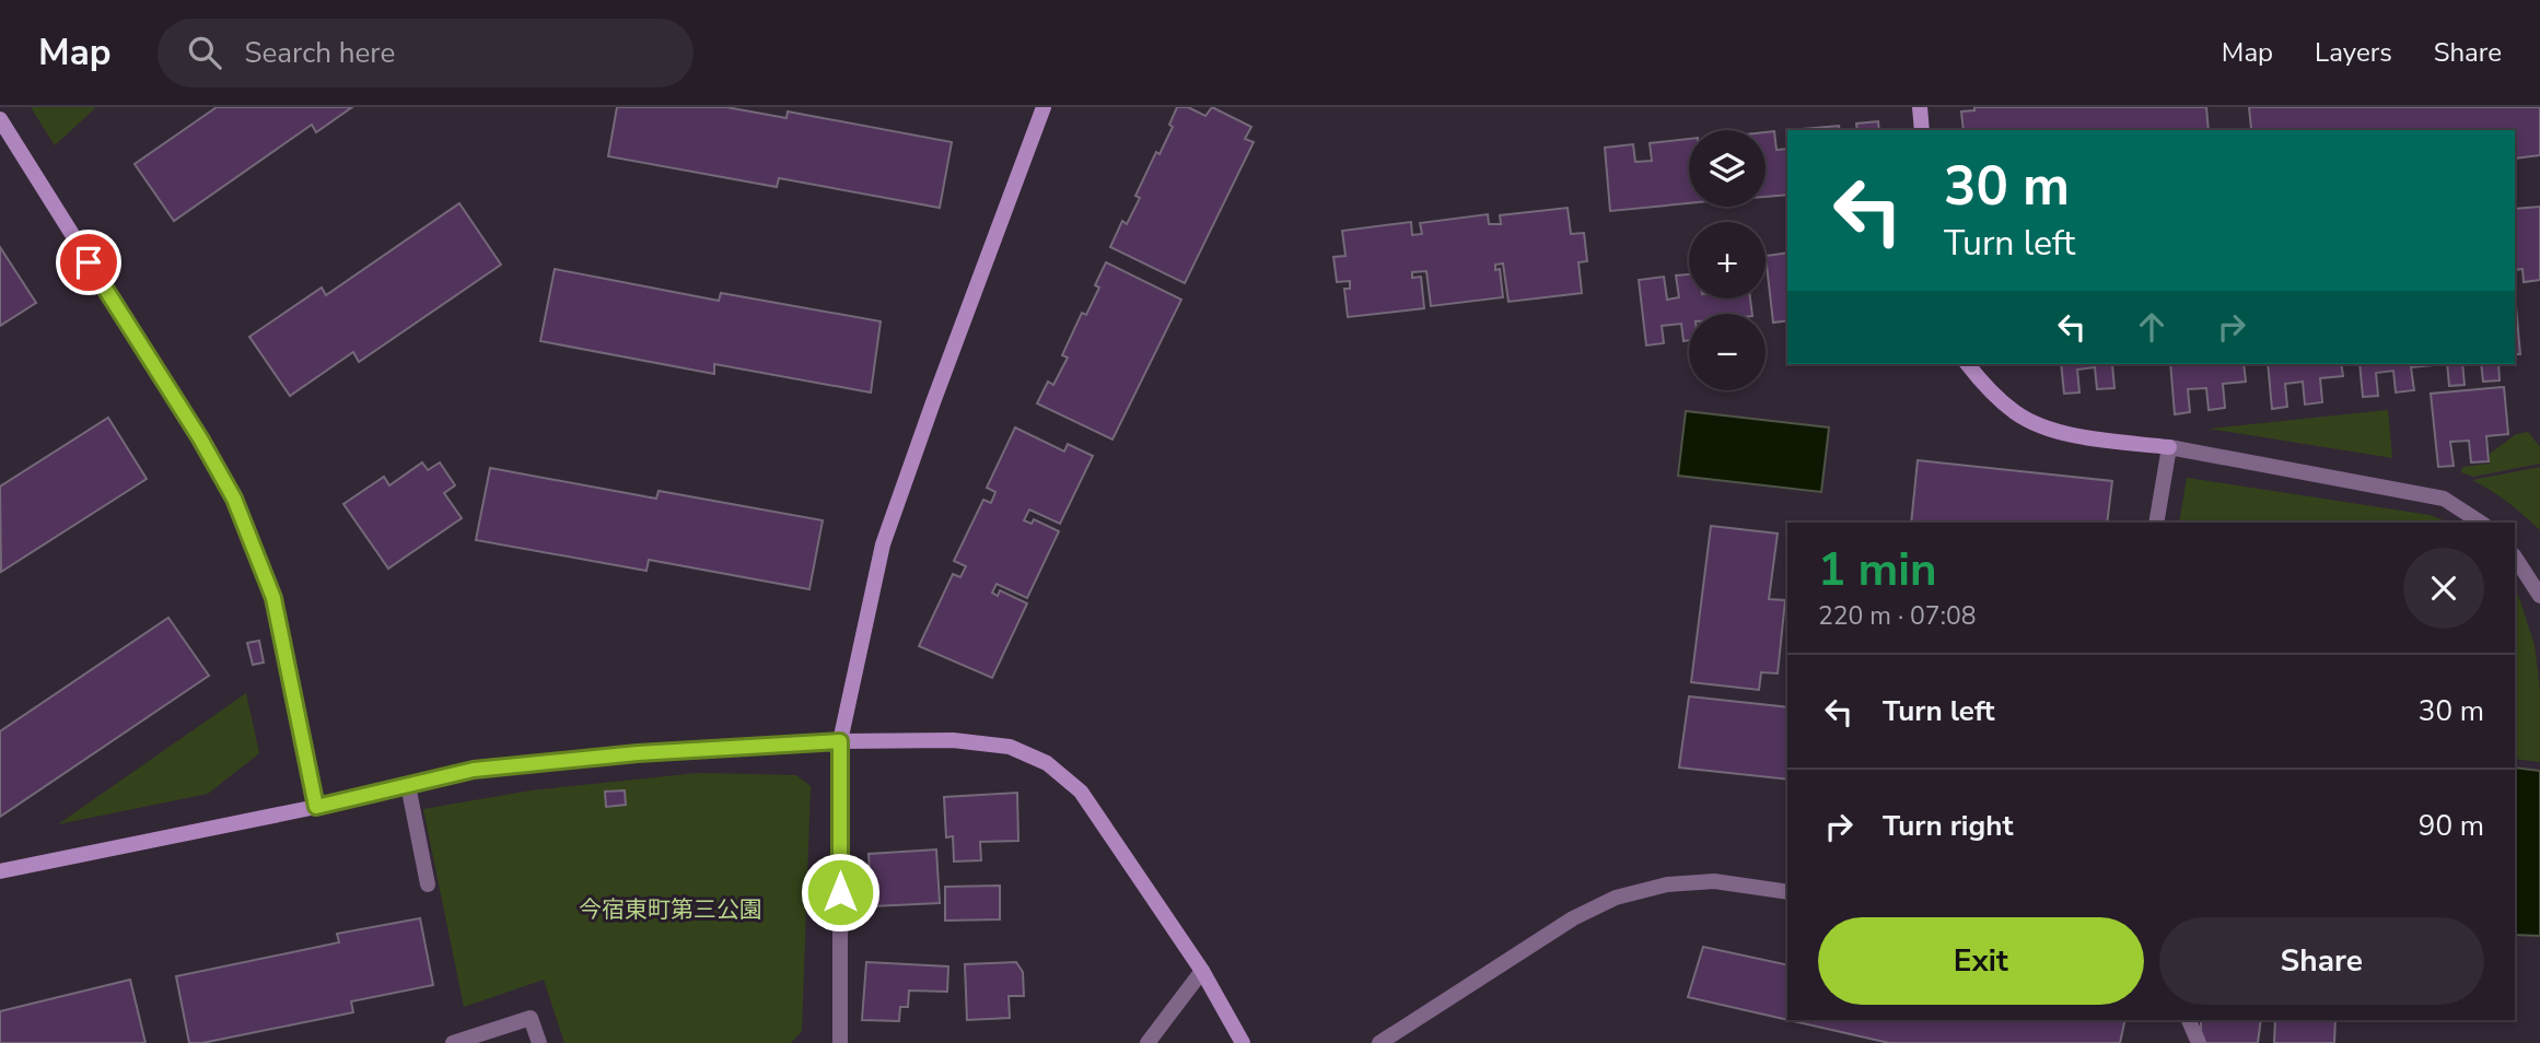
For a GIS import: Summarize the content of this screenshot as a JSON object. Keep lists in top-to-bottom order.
{
  "parks": ["今宿東町第三公園"],
  "page": {
    "header": "Map",
    "search": "Search here",
    "nav": ["Map", "Layers", "Share"],
    "map_buttons": ["+", "−"],
    "turn": ["30 m", "Turn left"],
    "heading": ["1 min", "220 m · 07:08"],
    "list": [
      {
        "name": "Turn left",
        "value": "30 m"
      },
      {
        "name": "Turn right",
        "value": "90 m"
      }
    ],
    "buttons": ["Exit", "Share"]
  }
}
